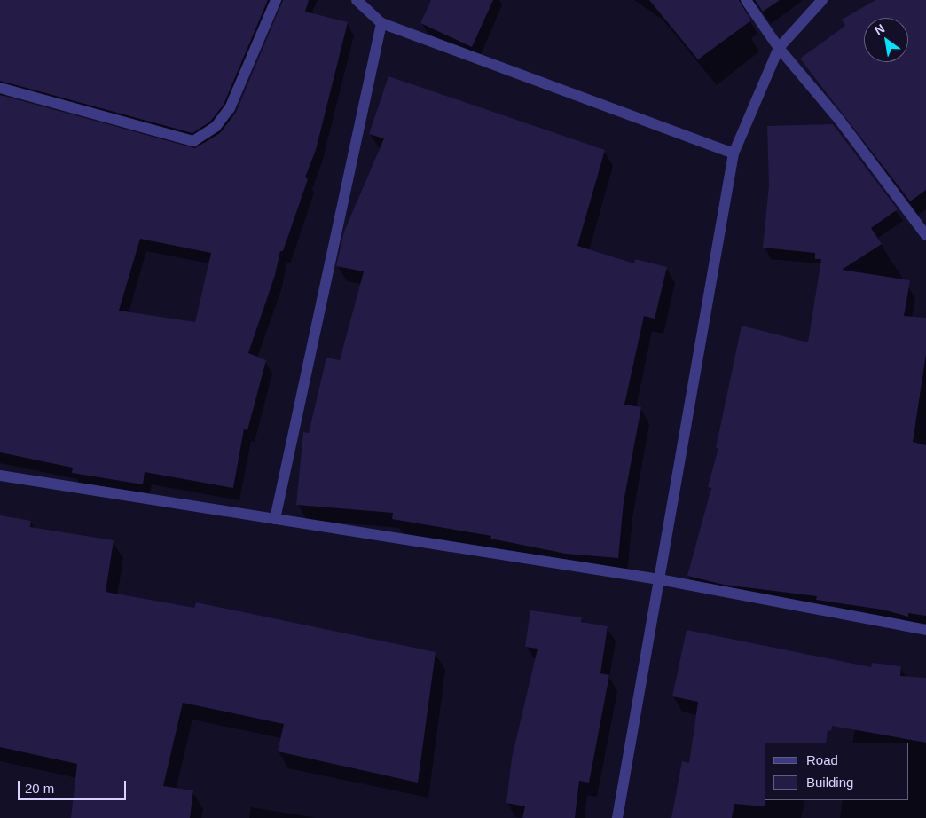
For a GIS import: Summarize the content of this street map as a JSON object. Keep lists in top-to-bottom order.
{
  "legend": ["Road", "Building"],
  "scale_bar": "20 m",
  "north": "top left"
}
